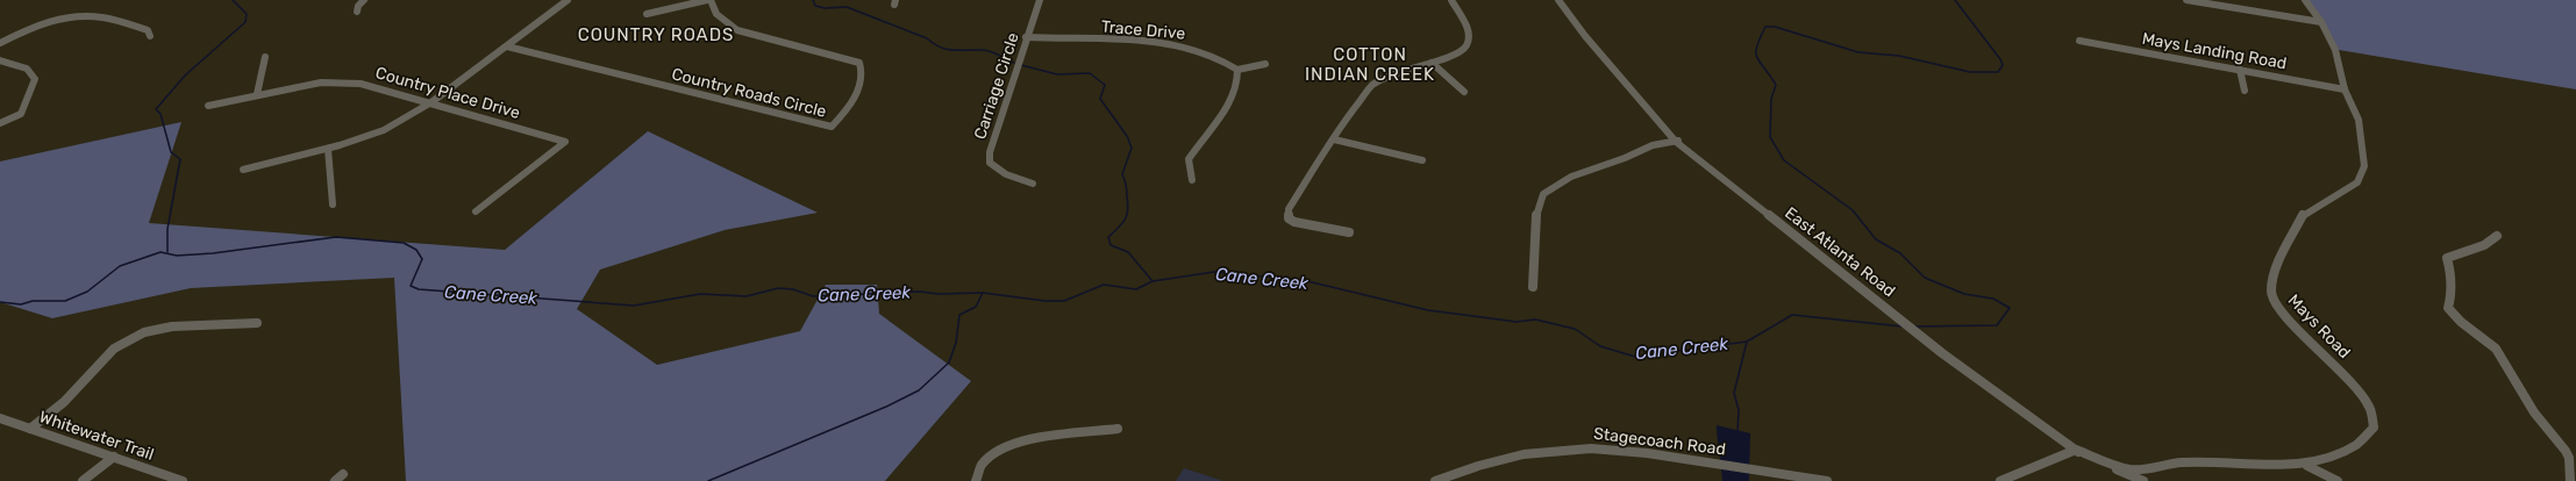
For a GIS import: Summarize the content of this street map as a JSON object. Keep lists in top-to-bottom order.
{
  "streets": {
    "street": [
      "Trace Drive",
      "Mays Landing Road",
      "Carriage Circle",
      "Country Place Drive",
      "Country Roads Circle",
      "East Atlanta Road",
      "Mays Road",
      "Whitewater Trail",
      "Stagecoach Road"
    ]
  },
  "crossings": [
    ["Trace Drive", "Carriage Circle"],
    ["Mays Landing Road", "Mays Road"],
    ["East Atlanta Road", "Mays Road"]
  ],
  "districts": ["COUNTRY ROADS", "COTTON INDIAN CREEK"],
  "water": ["Cane Creek"]
}
